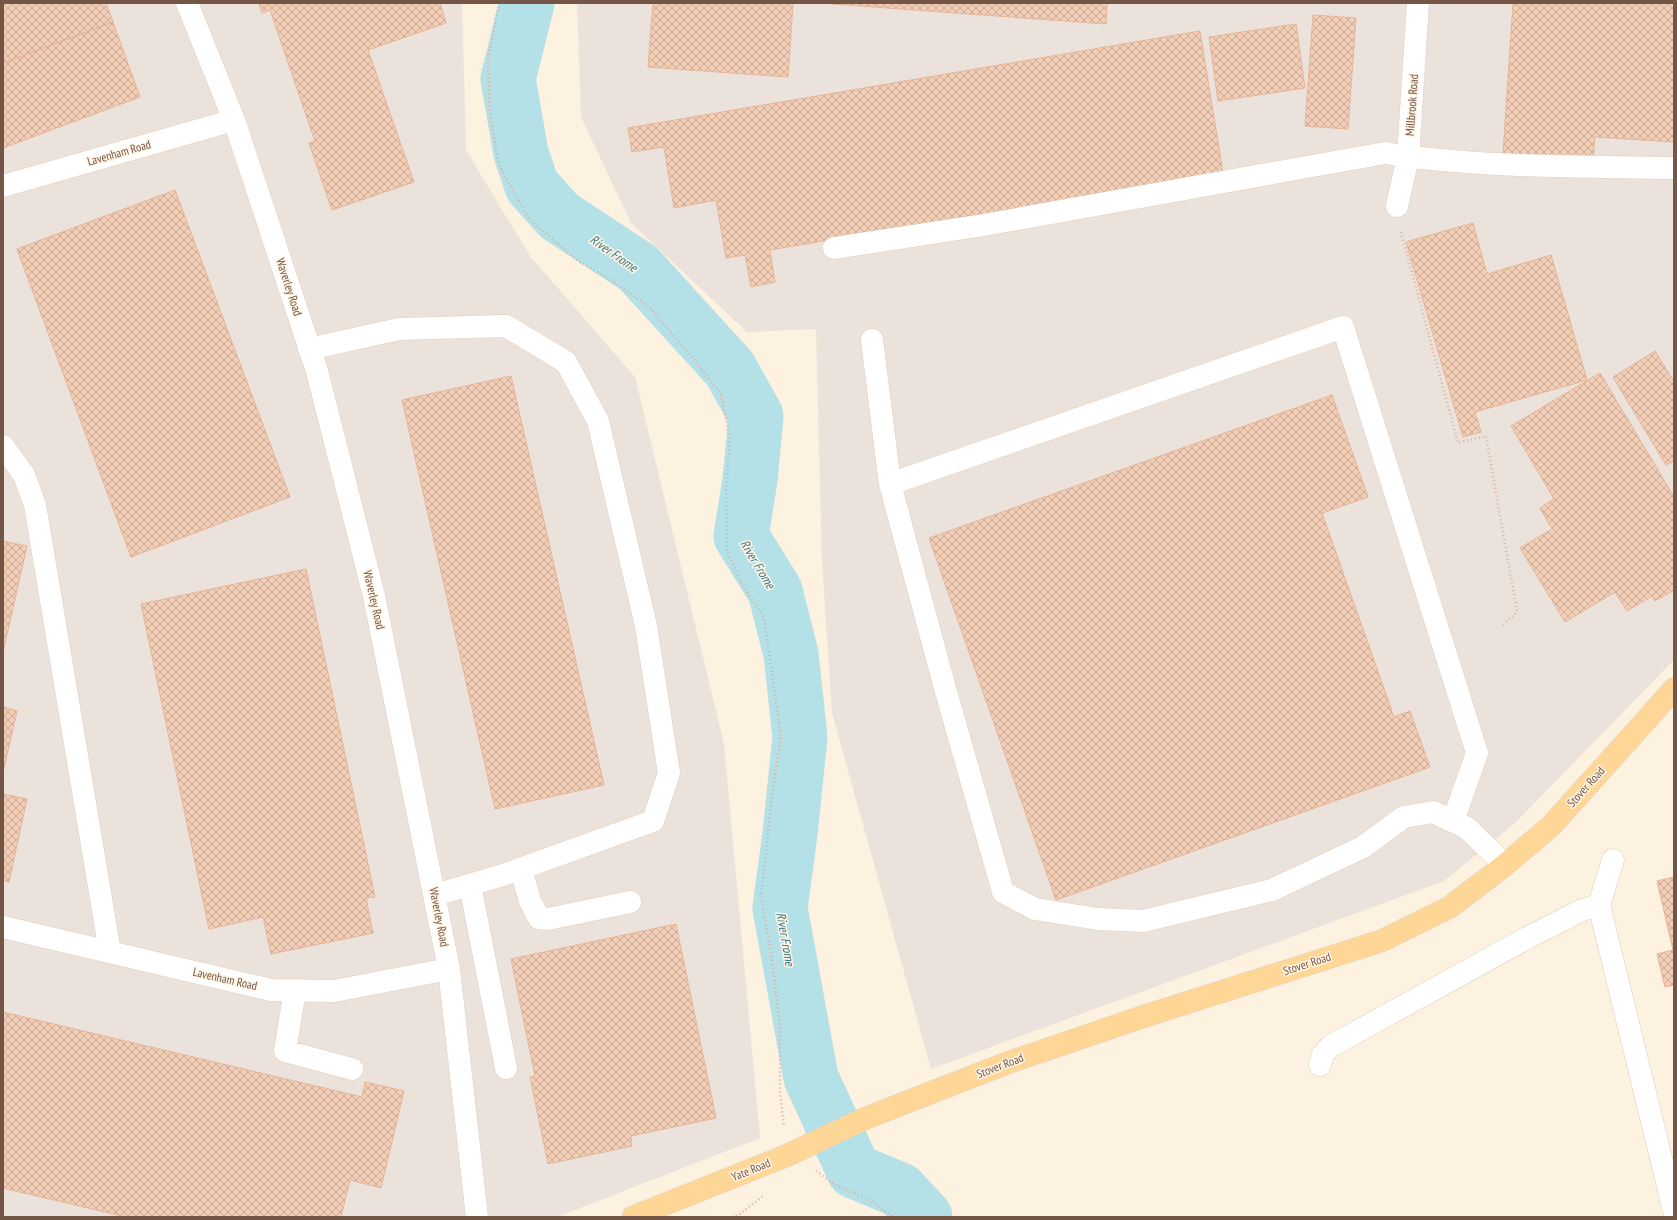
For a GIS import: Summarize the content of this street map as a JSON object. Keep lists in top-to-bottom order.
{
  "streets": {
    "main road": ["Stover Road", "Yate Road"],
    "street": ["Millbrook Road", "Lavenham Road", "Waverley Road"]
  },
  "crossings": [
    ["Lavenham Road", "Waverley Road"],
    ["Stover Road", "Yate Road"]
  ],
  "water": ["River Frome"]
}
